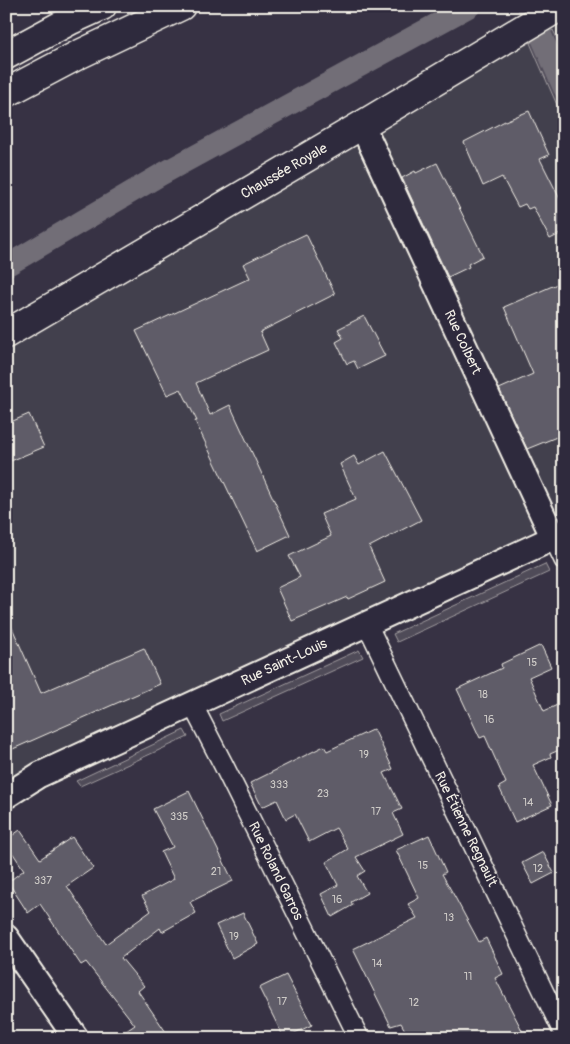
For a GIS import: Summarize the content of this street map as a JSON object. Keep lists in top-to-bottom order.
{
  "streets": {
    "main road": ["Chaussée Royale"],
    "street": [
      "Rue Colbert",
      "Rue Saint-Louis",
      "Rue Étienne Regnault",
      "Rue Roland Garros"
    ]
  },
  "crossings": [
    ["Chaussée Royale", "Rue Colbert"],
    ["Rue Colbert", "Rue Saint-Louis"],
    ["Rue Saint-Louis", "Rue Étienne Regnault"],
    ["Rue Saint-Louis", "Rue Roland Garros"]
  ],
  "house_numbers": [
    "15",
    "18",
    "16",
    "19",
    "333",
    "23",
    "14",
    "17",
    "335",
    "15",
    "12",
    "21",
    "337",
    "16",
    "13",
    "19",
    "14",
    "11",
    "17",
    "12"
  ]
}
